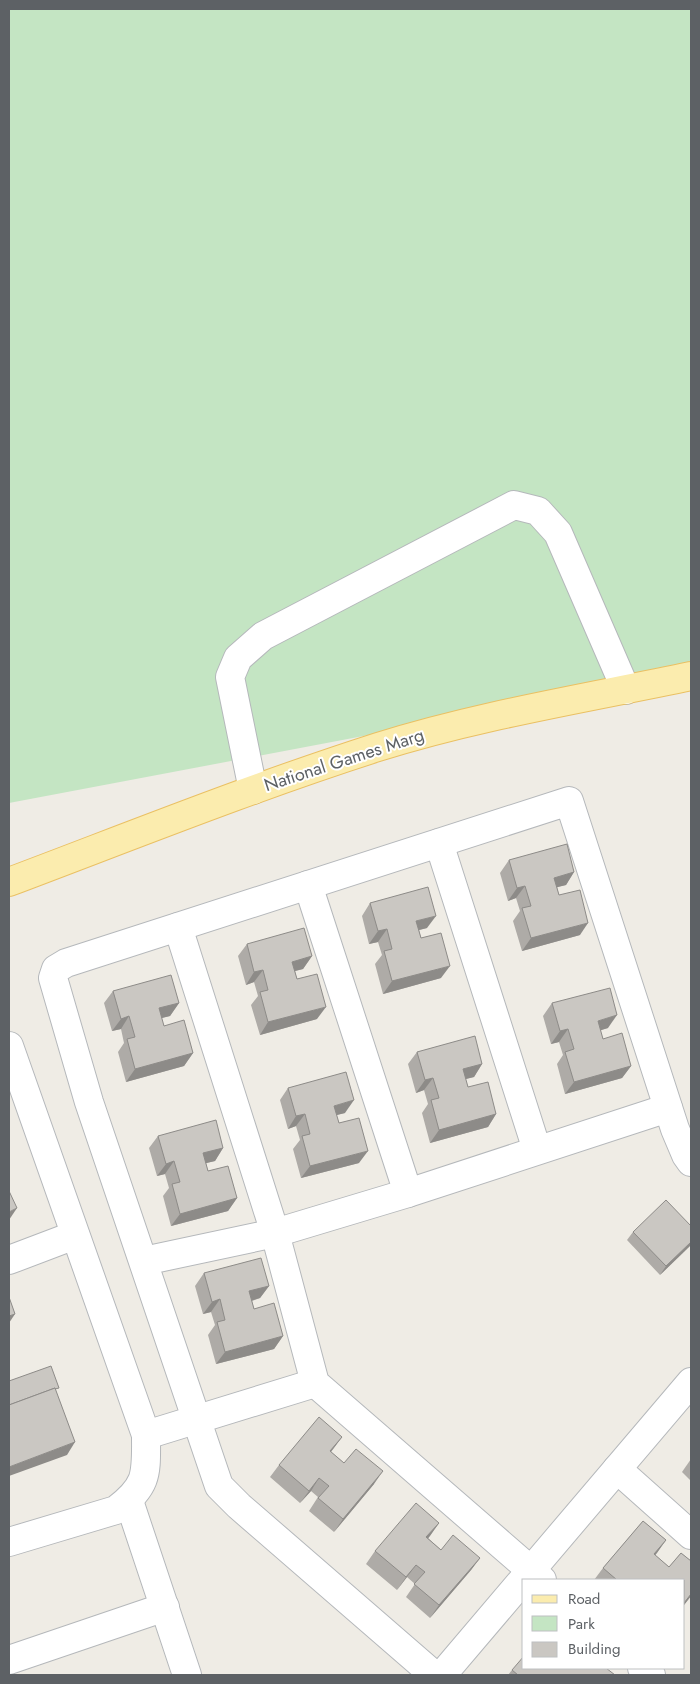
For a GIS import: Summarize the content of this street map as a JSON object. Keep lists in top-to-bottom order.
{
  "streets": {
    "main road": ["National Games Marg"]
  },
  "legend": ["Road", "Park", "Building"]
}
